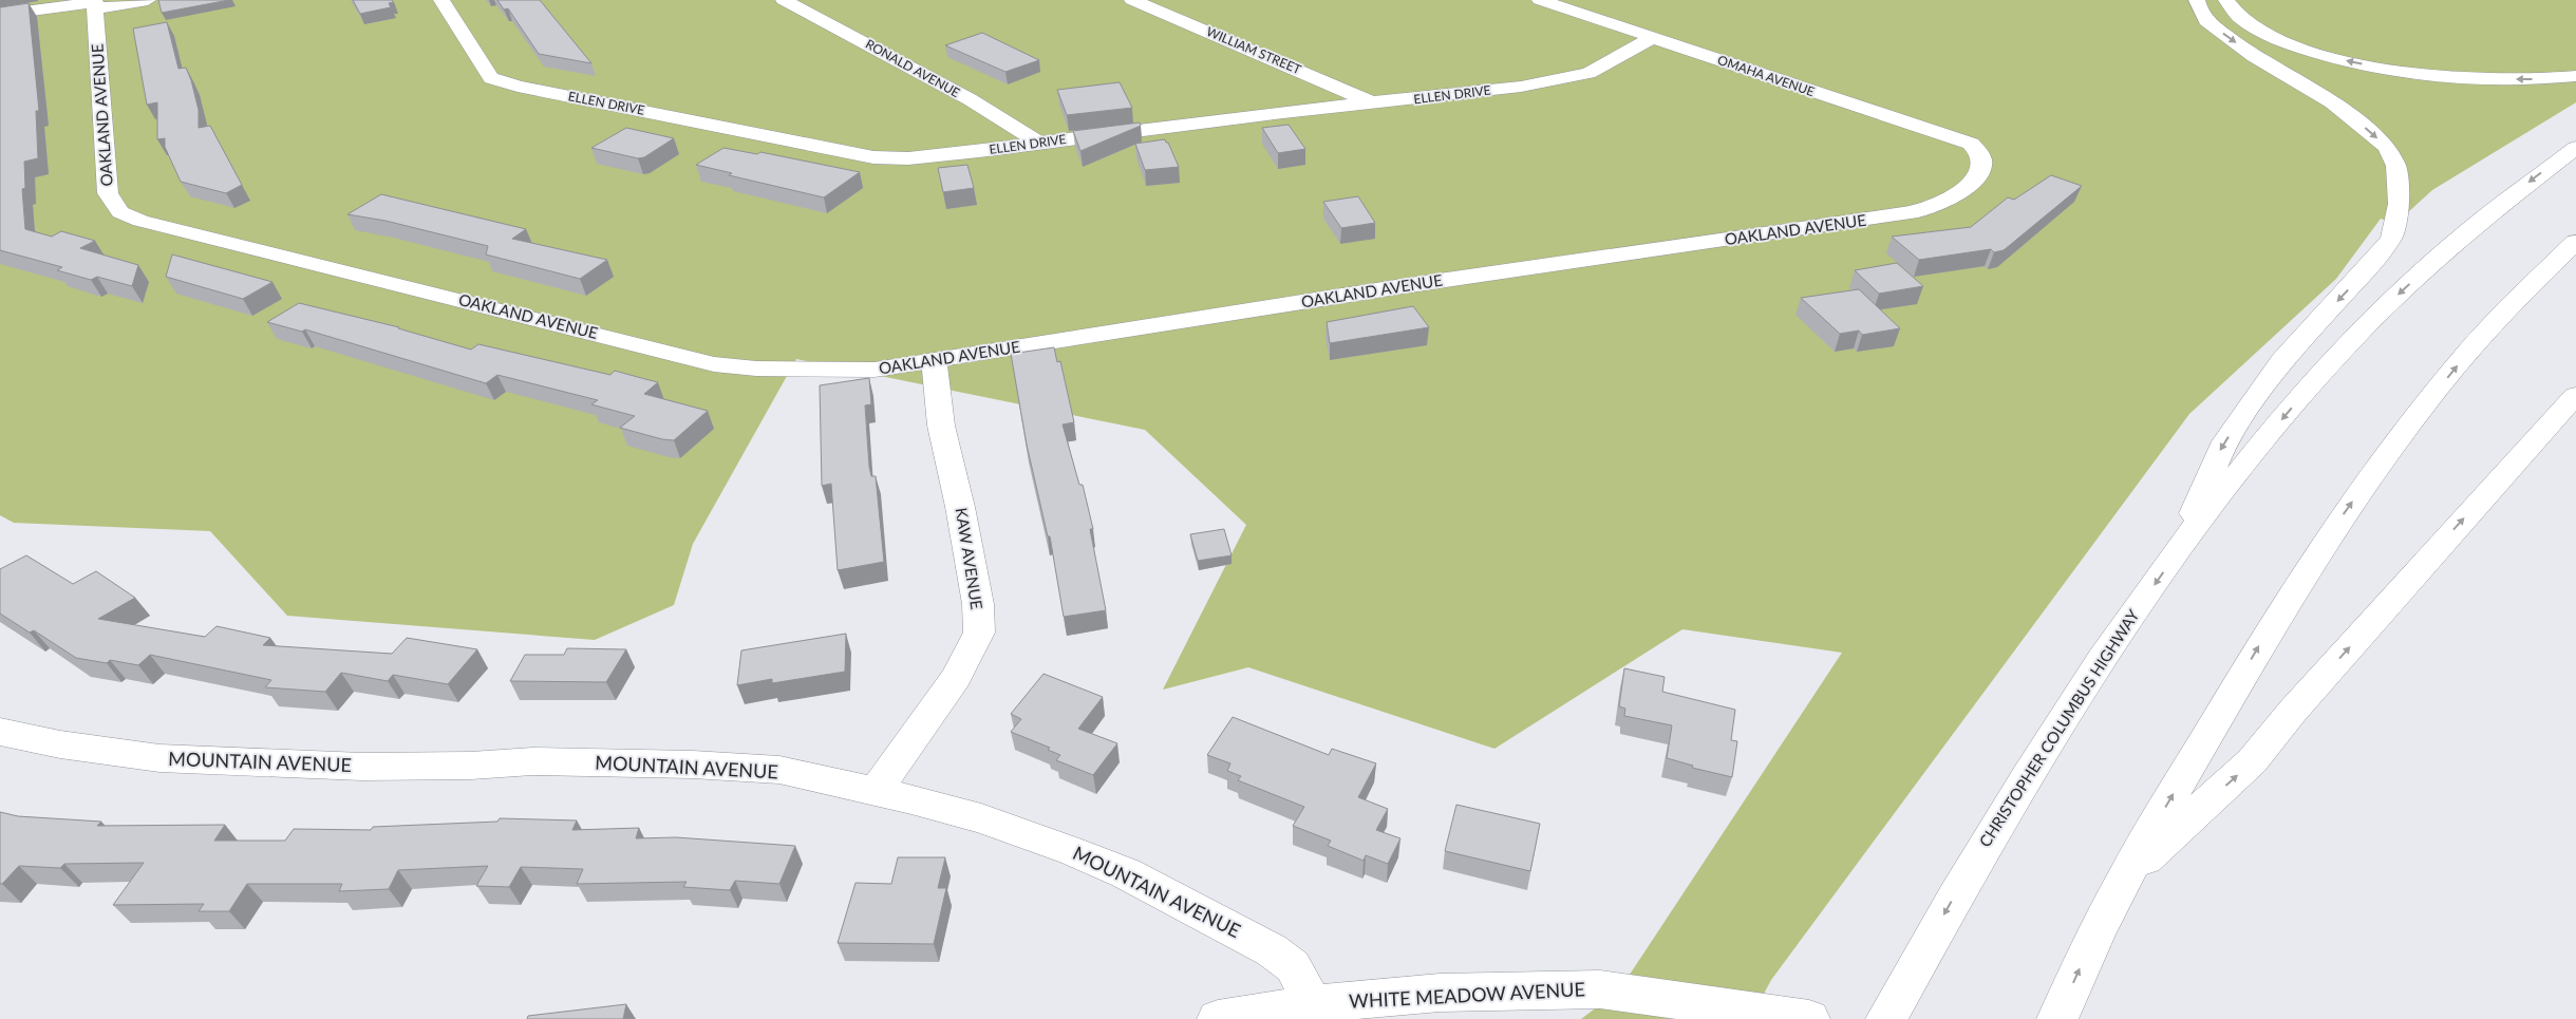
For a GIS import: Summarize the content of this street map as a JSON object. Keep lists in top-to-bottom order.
{
  "streets": {
    "main road": [
      "WILLIAM STREET",
      "RONALD AVENUE",
      "OMAHA AVENUE",
      "ELLEN DRIVE",
      "OAKLAND AVENUE",
      "KAW AVENUE",
      "CHRISTOPHER COLUMBUS HIGHWAY",
      "MOUNTAIN AVENUE",
      "WHITE MEADOW AVENUE"
    ]
  },
  "crossings": [
    ["WILLIAM STREET", "ELLEN DRIVE"],
    ["RONALD AVENUE", "ELLEN DRIVE"],
    ["OMAHA AVENUE", "ELLEN DRIVE"],
    ["OMAHA AVENUE", "OAKLAND AVENUE"],
    ["OAKLAND AVENUE", "KAW AVENUE"],
    ["KAW AVENUE", "MOUNTAIN AVENUE"],
    ["MOUNTAIN AVENUE", "WHITE MEADOW AVENUE"]
  ]
}
